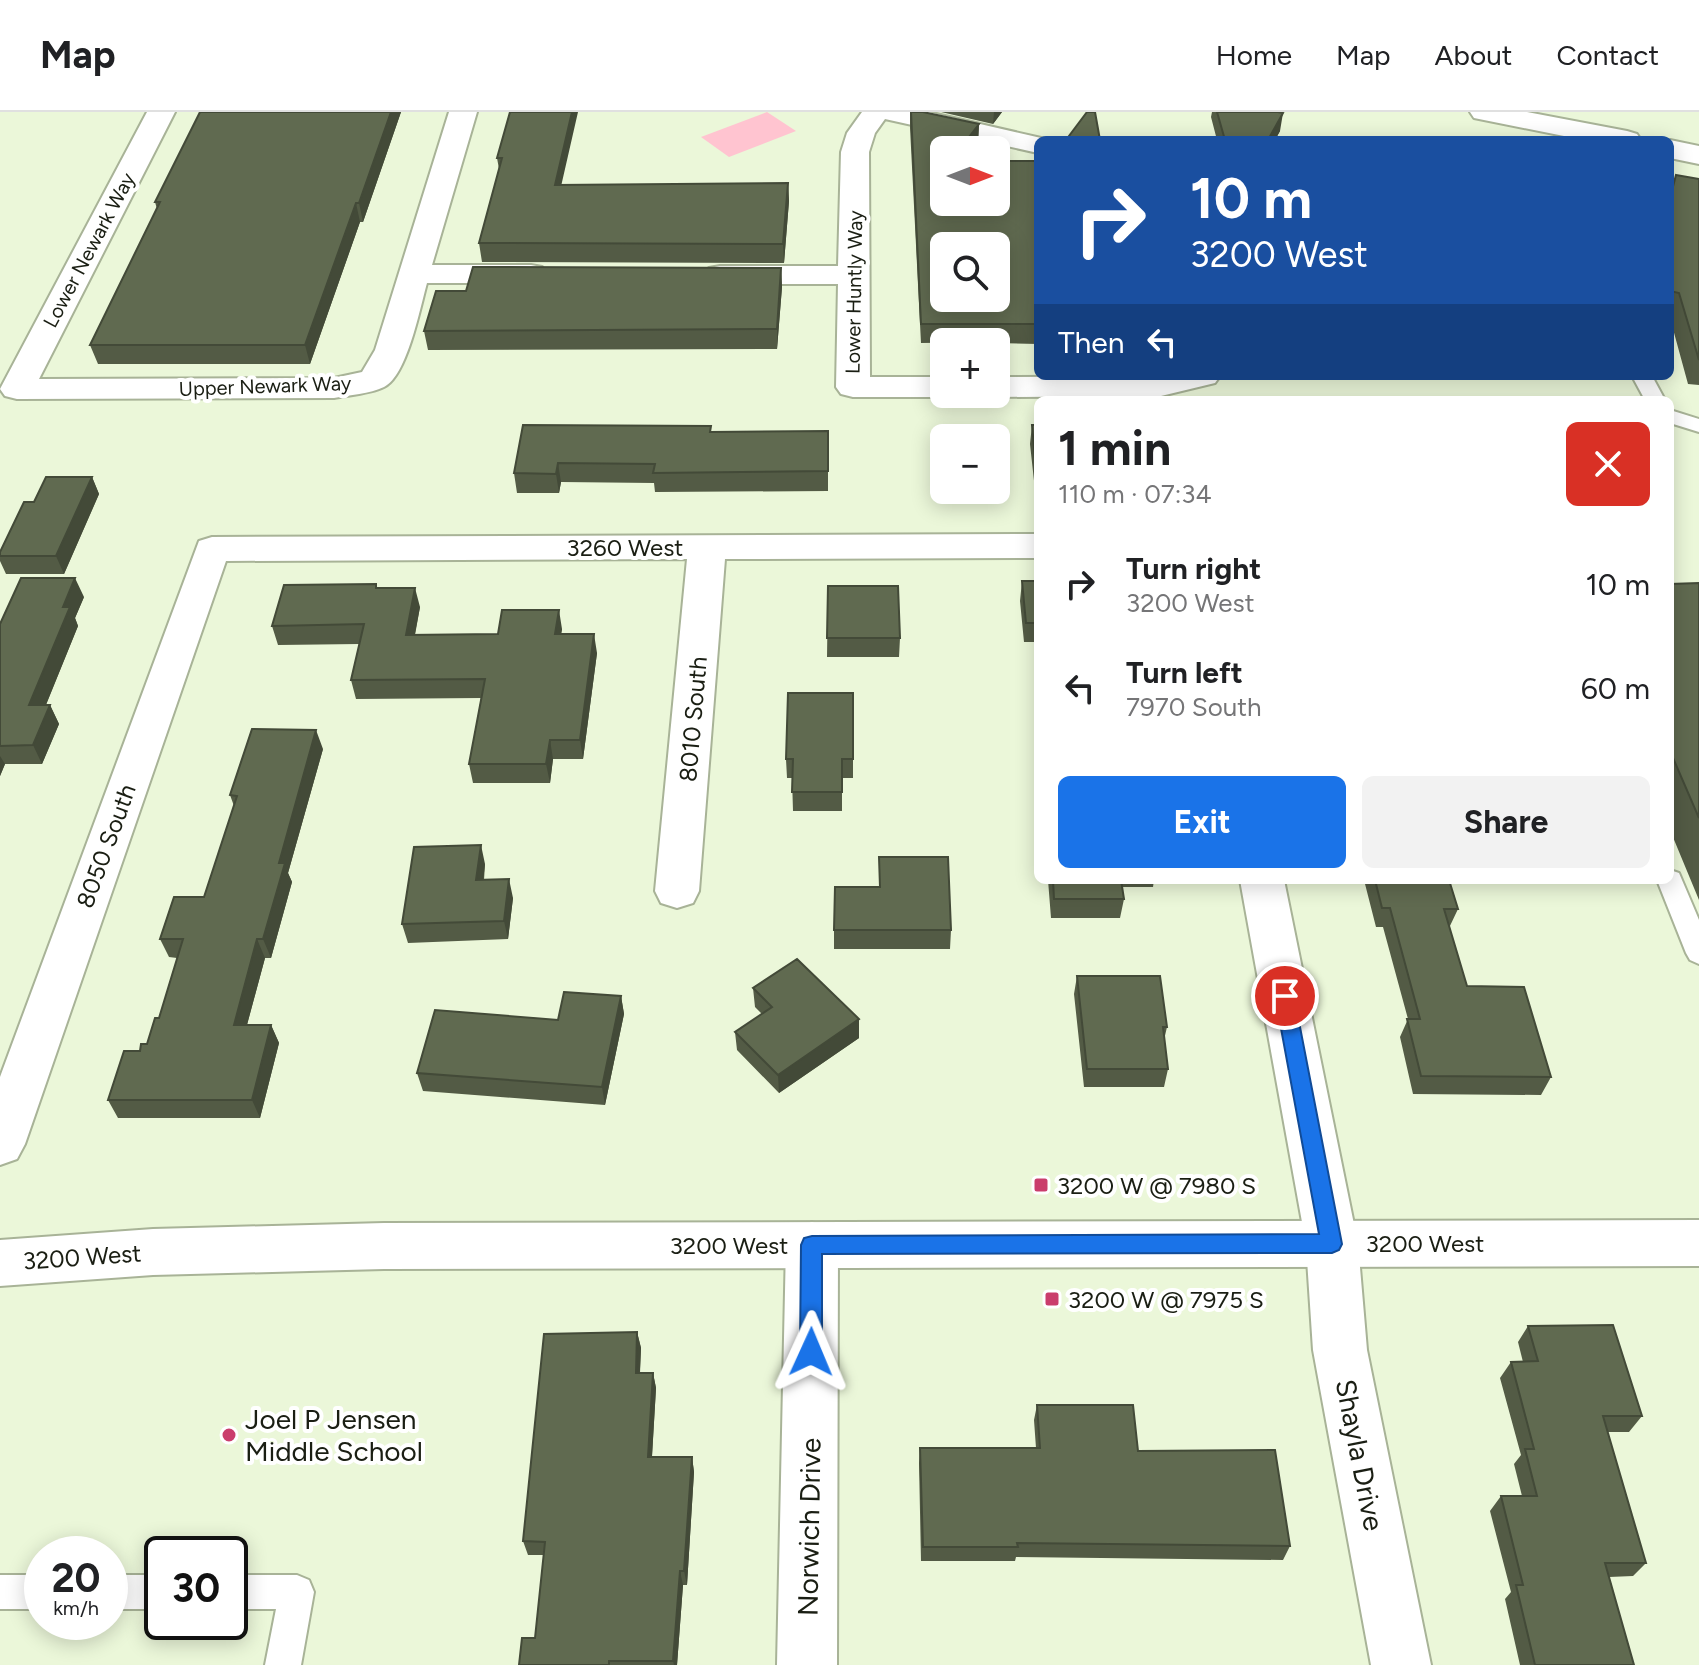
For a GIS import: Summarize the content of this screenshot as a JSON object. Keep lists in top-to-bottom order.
{
  "streets": {
    "street": [
      "Lower Newark Way",
      "Lower Huntly Way",
      "Upper Newark Way",
      "3260 West",
      "8010 South",
      "8050 South",
      "3200 West",
      "Shayla Drive",
      "Norwich Drive"
    ]
  },
  "crossings": [
    ["Lower Newark Way", "Upper Newark Way"],
    ["3260 West", "8010 South"],
    ["3260 West", "8050 South"],
    ["3200 West", "Shayla Drive"],
    ["3200 West", "Norwich Drive"]
  ],
  "places": {
    "transit": ["3200 W @ 7980 S", "3200 W @ 7975 S"],
    "other": ["Joel P Jensen Middle School"]
  },
  "north": "right",
  "page": {
    "header": "Map",
    "nav": [
      "Home",
      "Map",
      "About",
      "Contact"
    ],
    "map_buttons": ["+", "−"],
    "turn": ["10 m", "3200 West"],
    "then": "Then",
    "heading": ["1 min", "110 m · 07:34"],
    "list": [
      {
        "name": "Turn right",
        "note": "3200 West",
        "value": "10 m"
      },
      {
        "name": "Turn left",
        "note": "7970 South",
        "value": "60 m"
      }
    ],
    "buttons": ["Exit", "Share"],
    "speed": "20 km/h",
    "limit": "30"
  }
}
